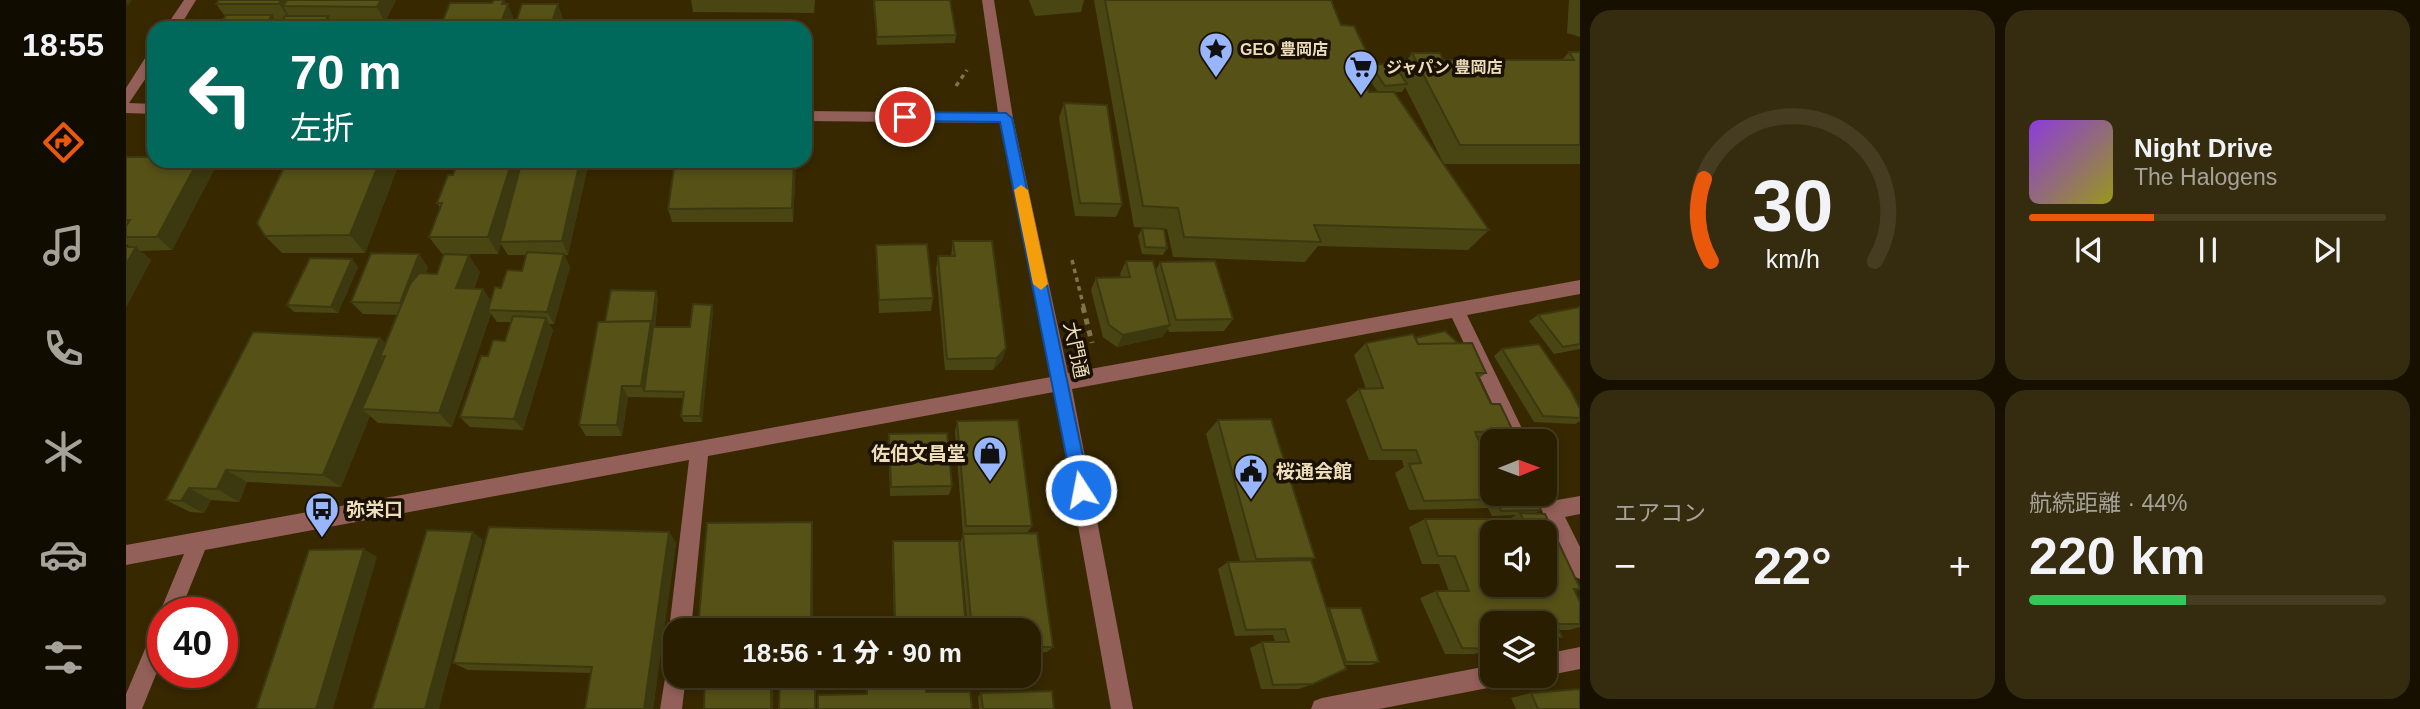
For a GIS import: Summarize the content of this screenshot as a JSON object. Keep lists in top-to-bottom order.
{
  "streets": {
    "street": ["大門通"]
  },
  "places": {
    "place": ["GEO 豊岡店"],
    "supermarket": ["ジャパン 豊岡店"],
    "shop": ["佐伯文昌堂"],
    "public building": ["桜通会館"],
    "bus stop": ["弥栄口"]
  },
  "north": "right",
  "page": {
    "tabs": "18:55",
    "turn": ["70 m", "左折"],
    "song": ["Night Drive", "The Halogens"],
    "tile": [
      "エアコン",
      ["航続距離 · 44%", "220 km"]
    ],
    "heat": ["−", "22°", "+"],
    "limit": "40",
    "trip": "18:56 · 1 分 · 90 m",
    "gauge": ["30", "km/h"]
  }
}
